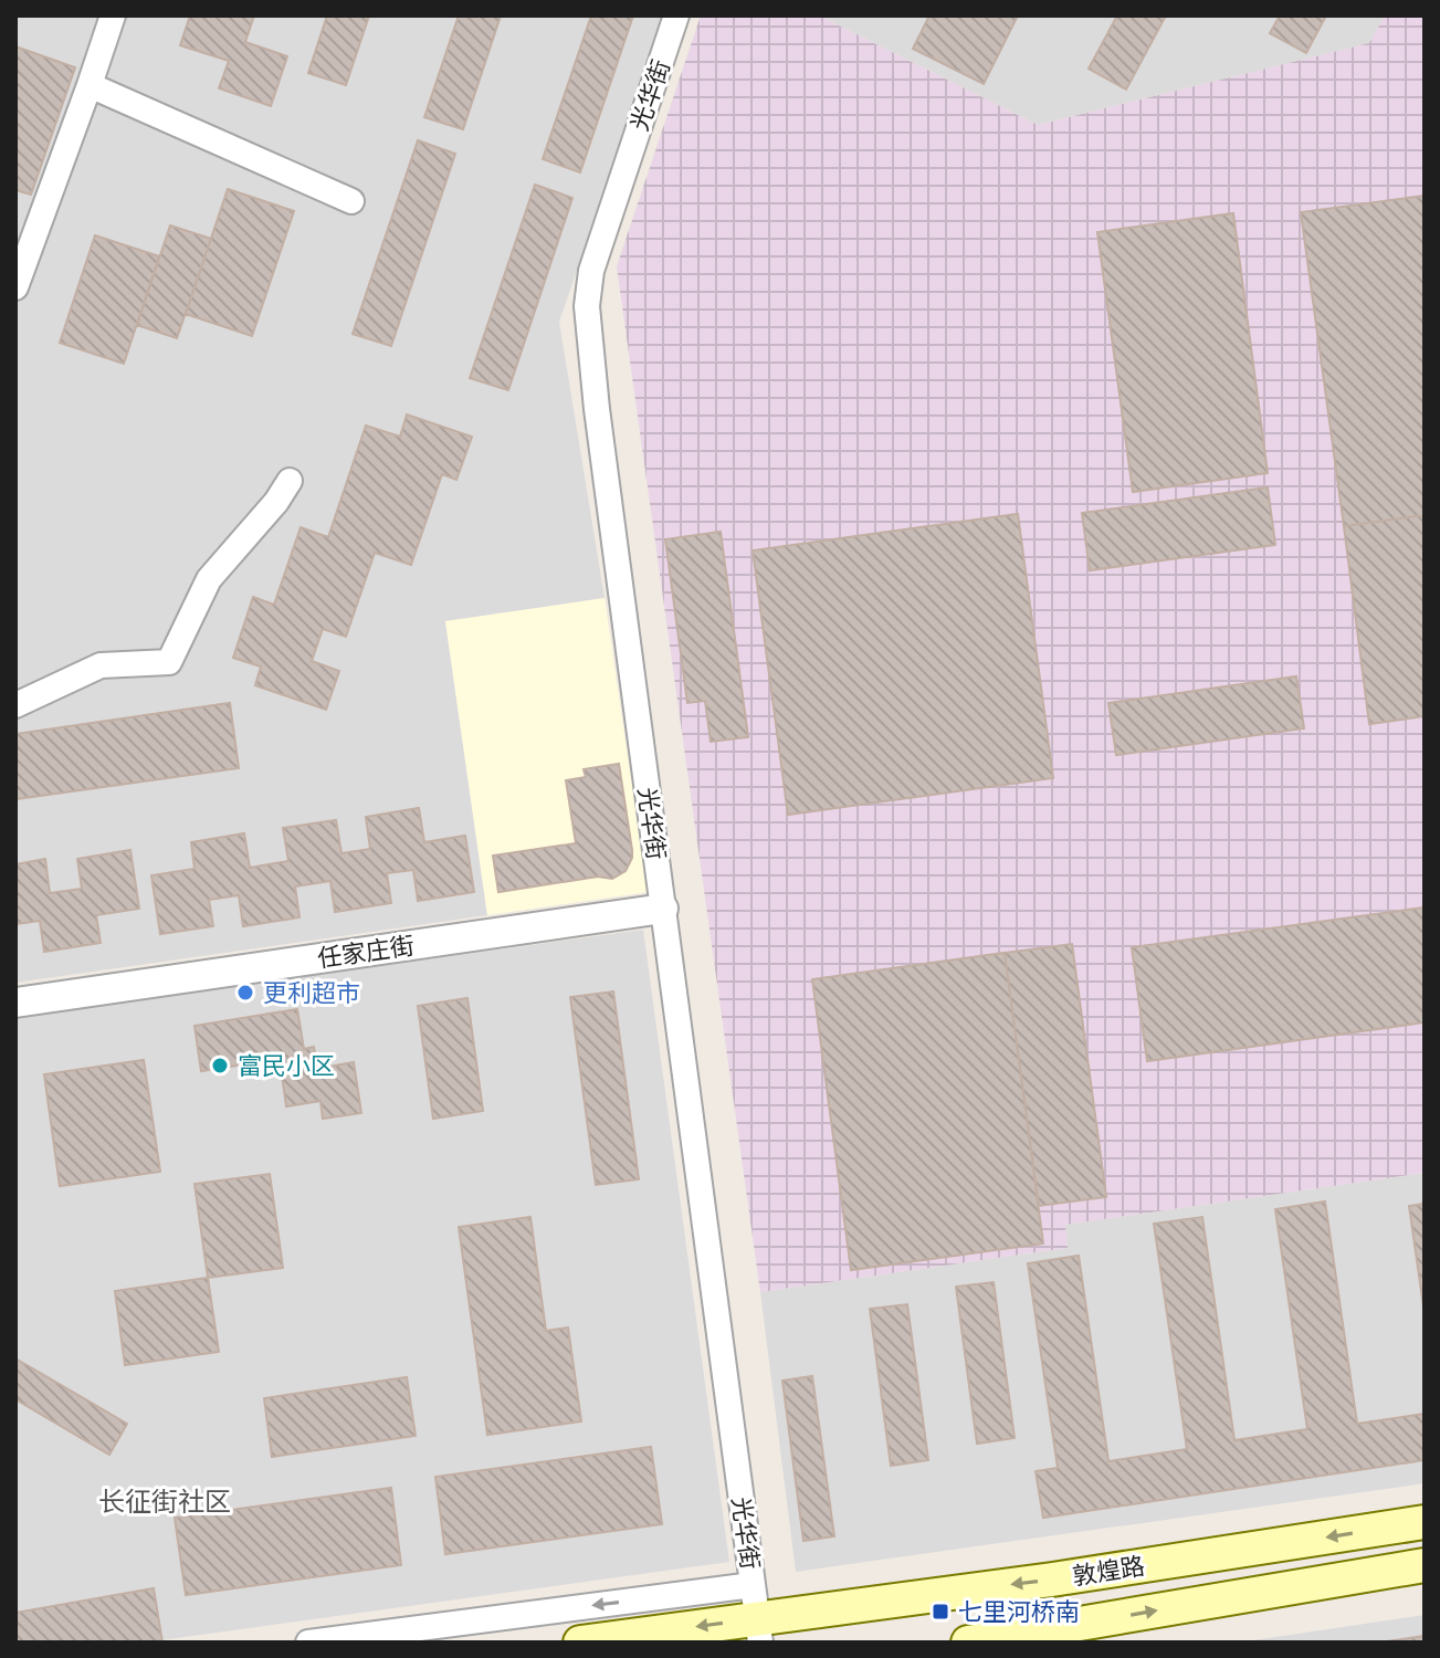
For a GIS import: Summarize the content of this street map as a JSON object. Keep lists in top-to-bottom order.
{
  "streets": {
    "main road": ["敦煌路"],
    "street": ["光华街", "任家庄街"]
  },
  "crossings": [
    ["光华街", "任家庄街"],
    ["光华街", "敦煌路"]
  ],
  "districts": ["长征街社区"],
  "places": {
    "other": ["更利超市", "富民小区"],
    "transit": ["七里河桥南"]
  }
}
